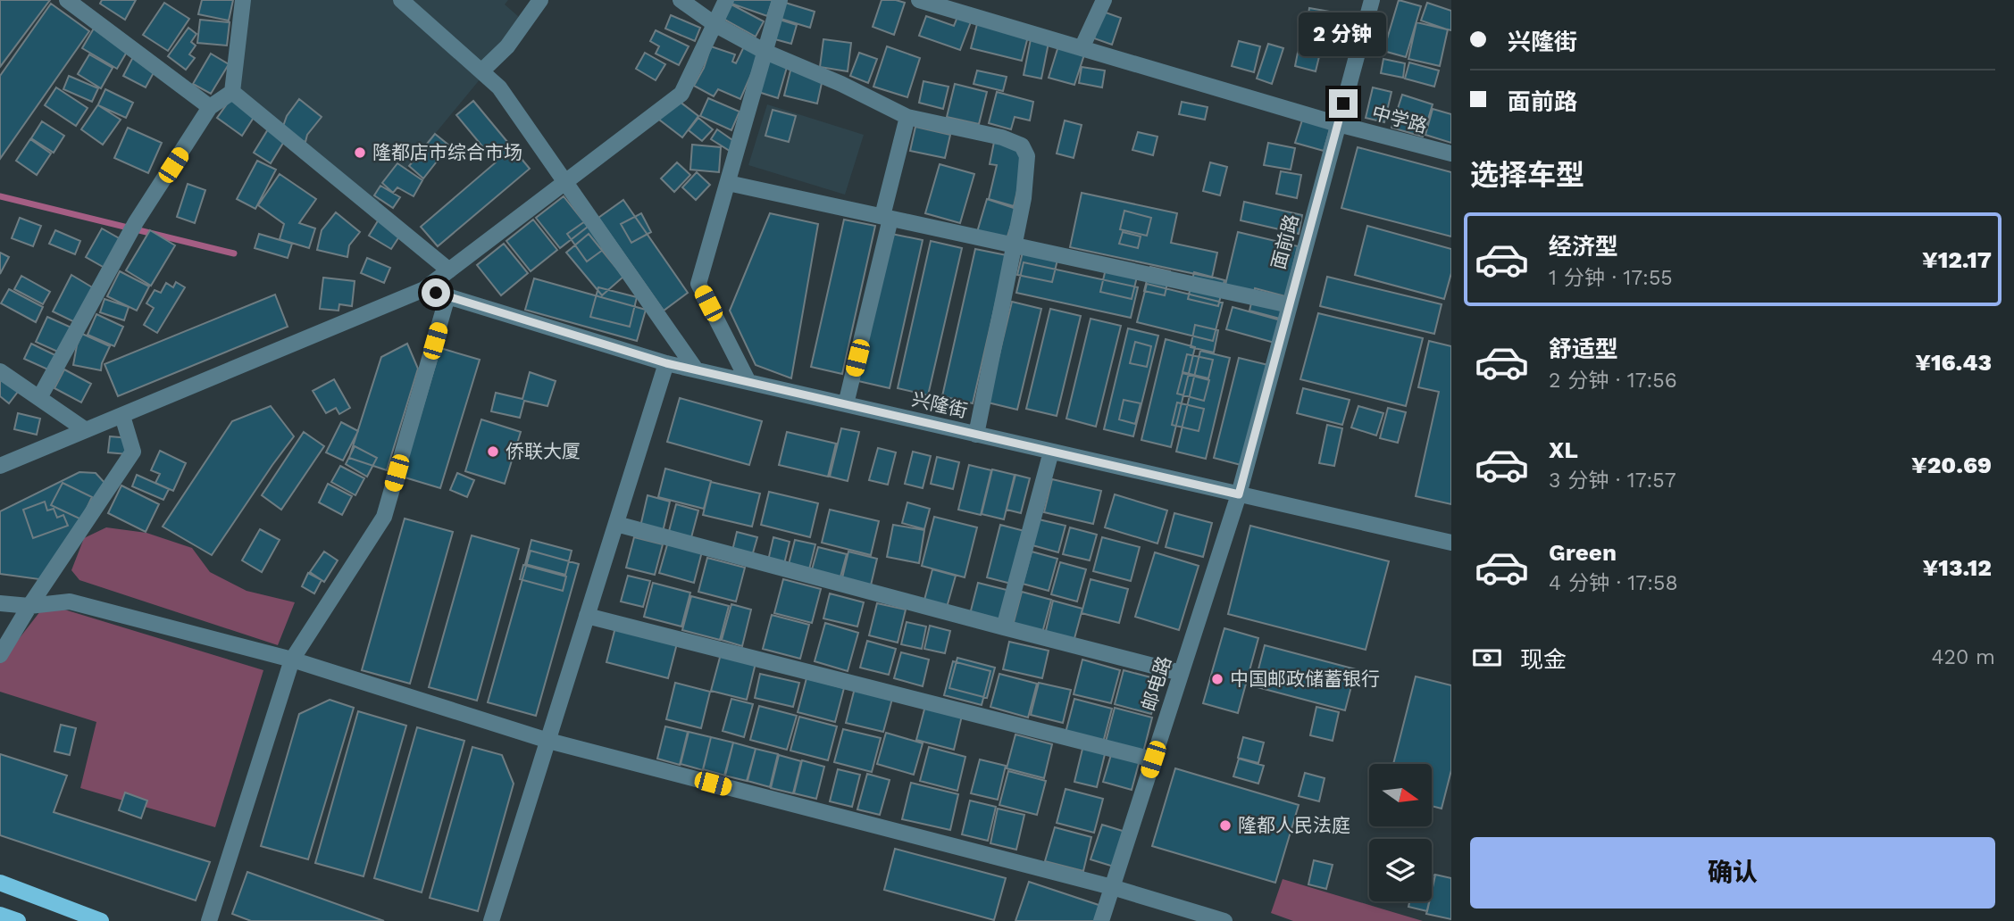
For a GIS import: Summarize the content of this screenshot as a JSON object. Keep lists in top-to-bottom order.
{
  "streets": {
    "street": [
      "中学路",
      "面前路",
      "兴隆街",
      "邮电路"
    ]
  },
  "crossings": [
    ["中学路", "面前路"],
    ["面前路", "兴隆街"],
    ["面前路", "邮电路"],
    ["兴隆街", "邮电路"]
  ],
  "places": [
    "隆都店市综合市场",
    "侨联大厦",
    "中国邮政储蓄银行",
    "隆都人民法庭"
  ],
  "north": "right",
  "page": {
    "banner": ["兴隆街", "面前路"],
    "bubble": "2 分钟",
    "heading": "选择车型",
    "list": [
      {
        "name": "经济型",
        "note": "1 分钟 · 17:55",
        "value": "¥12.17"
      },
      {
        "name": "舒适型",
        "note": "2 分钟 · 17:56",
        "value": "¥16.43"
      },
      {
        "name": "XL",
        "note": "3 分钟 · 17:57",
        "value": "¥20.69"
      },
      {
        "name": "Green",
        "note": "4 分钟 · 17:58",
        "value": "¥13.12"
      }
    ],
    "pay": ["现金", "420 m"],
    "buttons": "确认"
  }
}
